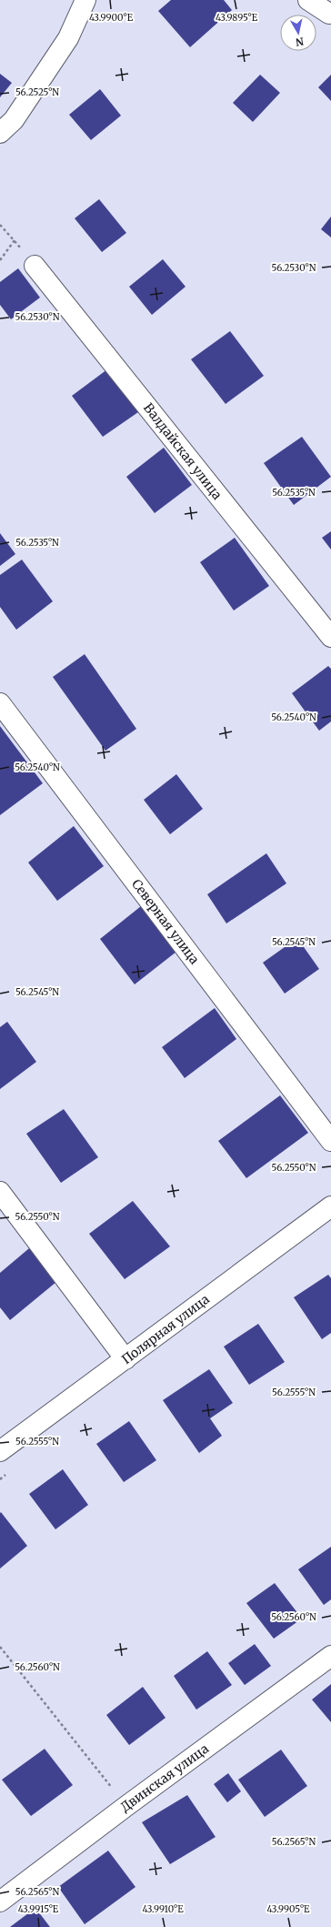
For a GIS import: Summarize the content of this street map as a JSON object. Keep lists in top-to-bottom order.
{
  "streets": {
    "street": [
      "Валдайская улица",
      "Северная улица",
      "Полярная улица",
      "Двинская улица"
    ]
  },
  "north": "bottom",
  "coordinates": [
    "43.9900°E",
    "43.9895°E",
    "56.2525°N",
    "56.2530°N",
    "56.2535°N",
    "56.2540°N",
    "56.2545°N",
    "56.2550°N",
    "56.2555°N",
    "56.2560°N",
    "56.2565°N",
    "43.9915°E",
    "43.9910°E",
    "43.9905°E"
  ]
}
